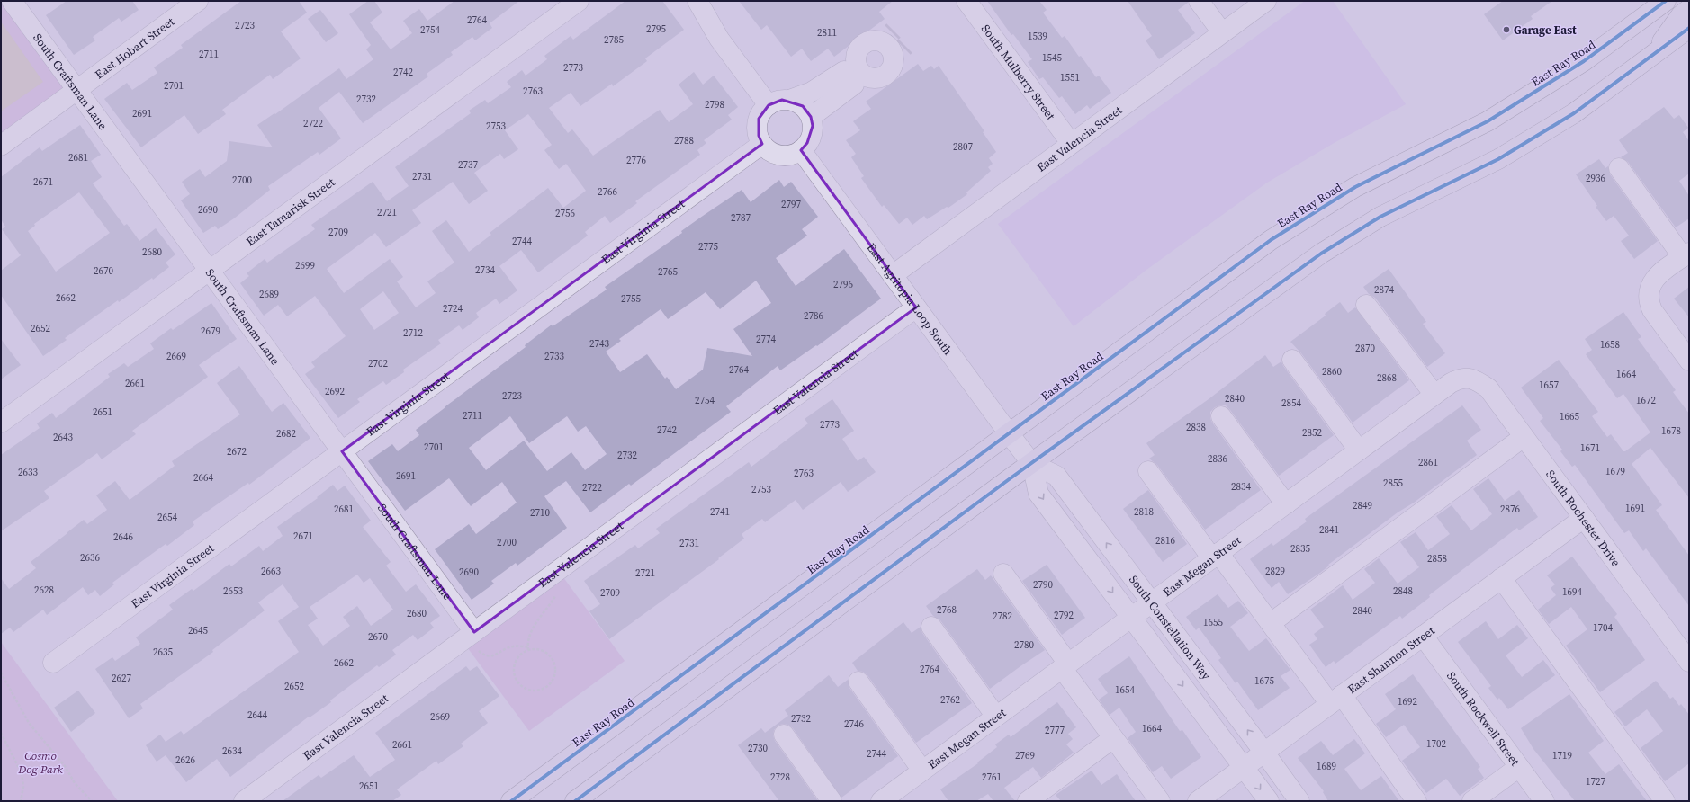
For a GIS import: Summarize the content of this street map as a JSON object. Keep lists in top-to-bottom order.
{
  "streets": {
    "main road": ["East Ray Road"],
    "street": [
      "East Hobart Street",
      "South Mulberry Street",
      "South Craftsman Lane",
      "East Valencia Street",
      "East Tamarisk Street",
      "East Virginia Street",
      "East Agritopia Loop South",
      "South Rochester Drive",
      "East Megan Street",
      "South Constellation Way",
      "East Shannon Street",
      "South Rockwell Street"
    ]
  },
  "crossings": [
    ["East Hobart Street", "South Craftsman Lane"],
    ["East Ray Road", "East Agritopia Loop South"],
    ["East Ray Road", "South Constellation Way"],
    ["South Mulberry Street", "East Valencia Street"],
    ["South Craftsman Lane", "East Valencia Street"],
    ["South Craftsman Lane", "East Tamarisk Street"],
    ["South Craftsman Lane", "East Virginia Street"],
    ["East Valencia Street", "East Agritopia Loop South"],
    ["East Virginia Street", "East Agritopia Loop South"],
    ["East Agritopia Loop South", "South Constellation Way"],
    ["South Rochester Drive", "East Megan Street"],
    ["South Rochester Drive", "East Shannon Street"],
    ["East Megan Street", "South Constellation Way"],
    ["South Constellation Way", "East Shannon Street"],
    ["East Shannon Street", "South Rockwell Street"]
  ],
  "parks": ["Cosmo Dog Park"],
  "places": ["Garage East"],
  "house_numbers": [
    "2764",
    "2723",
    "2795",
    "2754",
    "2811",
    "1539",
    "2785",
    "2711",
    "1545",
    "2773",
    "2742",
    "1551",
    "2701",
    "2763",
    "2732",
    "2798",
    "2691",
    "2722",
    "2753",
    "2788",
    "2807",
    "2681",
    "2776",
    "2737",
    "2731",
    "2936",
    "2700",
    "2671",
    "2766",
    "2797",
    "2690",
    "2721",
    "2756",
    "2787",
    "2709",
    "2744",
    "2775",
    "2680",
    "2699",
    "2734",
    "2670",
    "2765",
    "2796",
    "2874",
    "2689",
    "2662",
    "2755",
    "2724",
    "2786",
    "2652",
    "2679",
    "2712",
    "2774",
    "2743",
    "1658",
    "2870",
    "2669",
    "2733",
    "2702",
    "2764",
    "2860",
    "1664",
    "2868",
    "2661",
    "1657",
    "2692",
    "2723",
    "2840",
    "2754",
    "1672",
    "2854",
    "2651",
    "2711",
    "1665",
    "2773",
    "2838",
    "2742",
    "1678",
    "2852",
    "2682",
    "2643",
    "2701",
    "1671",
    "2672",
    "2732",
    "2836",
    "2861",
    "1679",
    "2633",
    "2763",
    "2691",
    "2664",
    "2855",
    "2834",
    "2722",
    "2753",
    "2849",
    "1691",
    "2681",
    "2876",
    "2741",
    "2818",
    "2710",
    "2654",
    "2841",
    "2671",
    "2646",
    "2816",
    "2700",
    "2731",
    "2835",
    "2636",
    "2858",
    "2663",
    "2829",
    "2690",
    "2721",
    "2790",
    "2628",
    "2653",
    "2848",
    "1694",
    "2709",
    "2768",
    "2840",
    "2680",
    "2792",
    "2782",
    "1655",
    "1704",
    "2645",
    "2670",
    "2780",
    "2635",
    "2662",
    "2764",
    "2627",
    "1675",
    "2652",
    "1654",
    "2762",
    "1692",
    "2644",
    "2669",
    "2732",
    "2746",
    "1664",
    "2777",
    "1702",
    "2661",
    "2730",
    "2634",
    "2744",
    "2769",
    "1719",
    "2626",
    "1689",
    "2728",
    "2761",
    "1727",
    "2651"
  ]
}
